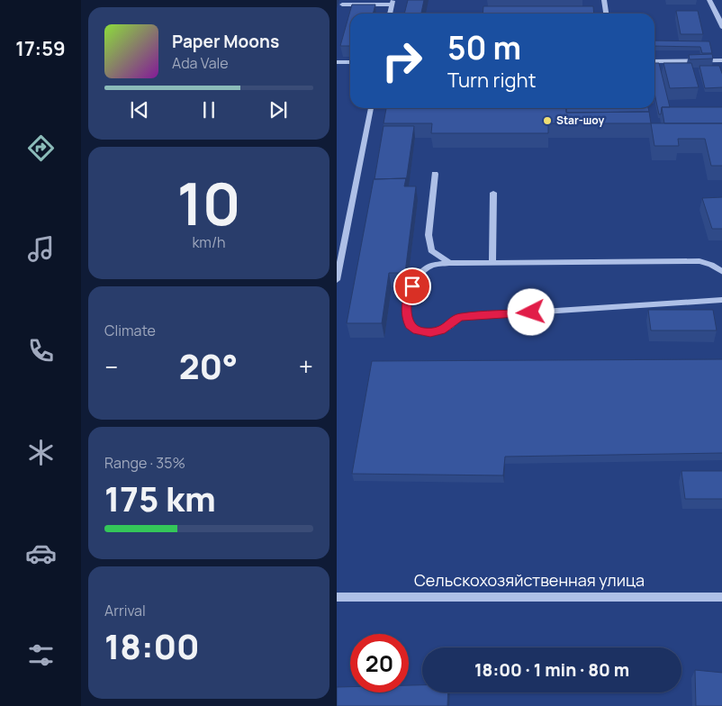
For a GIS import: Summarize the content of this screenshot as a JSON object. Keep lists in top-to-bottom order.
{
  "streets": {
    "street": ["Сельскохозяйственная улица"]
  },
  "places": ["Star-шоу"],
  "page": {
    "tabs": "17:59",
    "turn": ["50 m", "Turn right"],
    "song": ["Paper Moons", "Ada Vale"],
    "tile": [
      ["10", "km/h"],
      "Climate",
      ["Range · 35%", "175 km"],
      ["Arrival", "18:00"]
    ],
    "heat": ["−", "20°", "+"],
    "limit": "20",
    "trip": "18:00 · 1 min · 80 m"
  }
}
